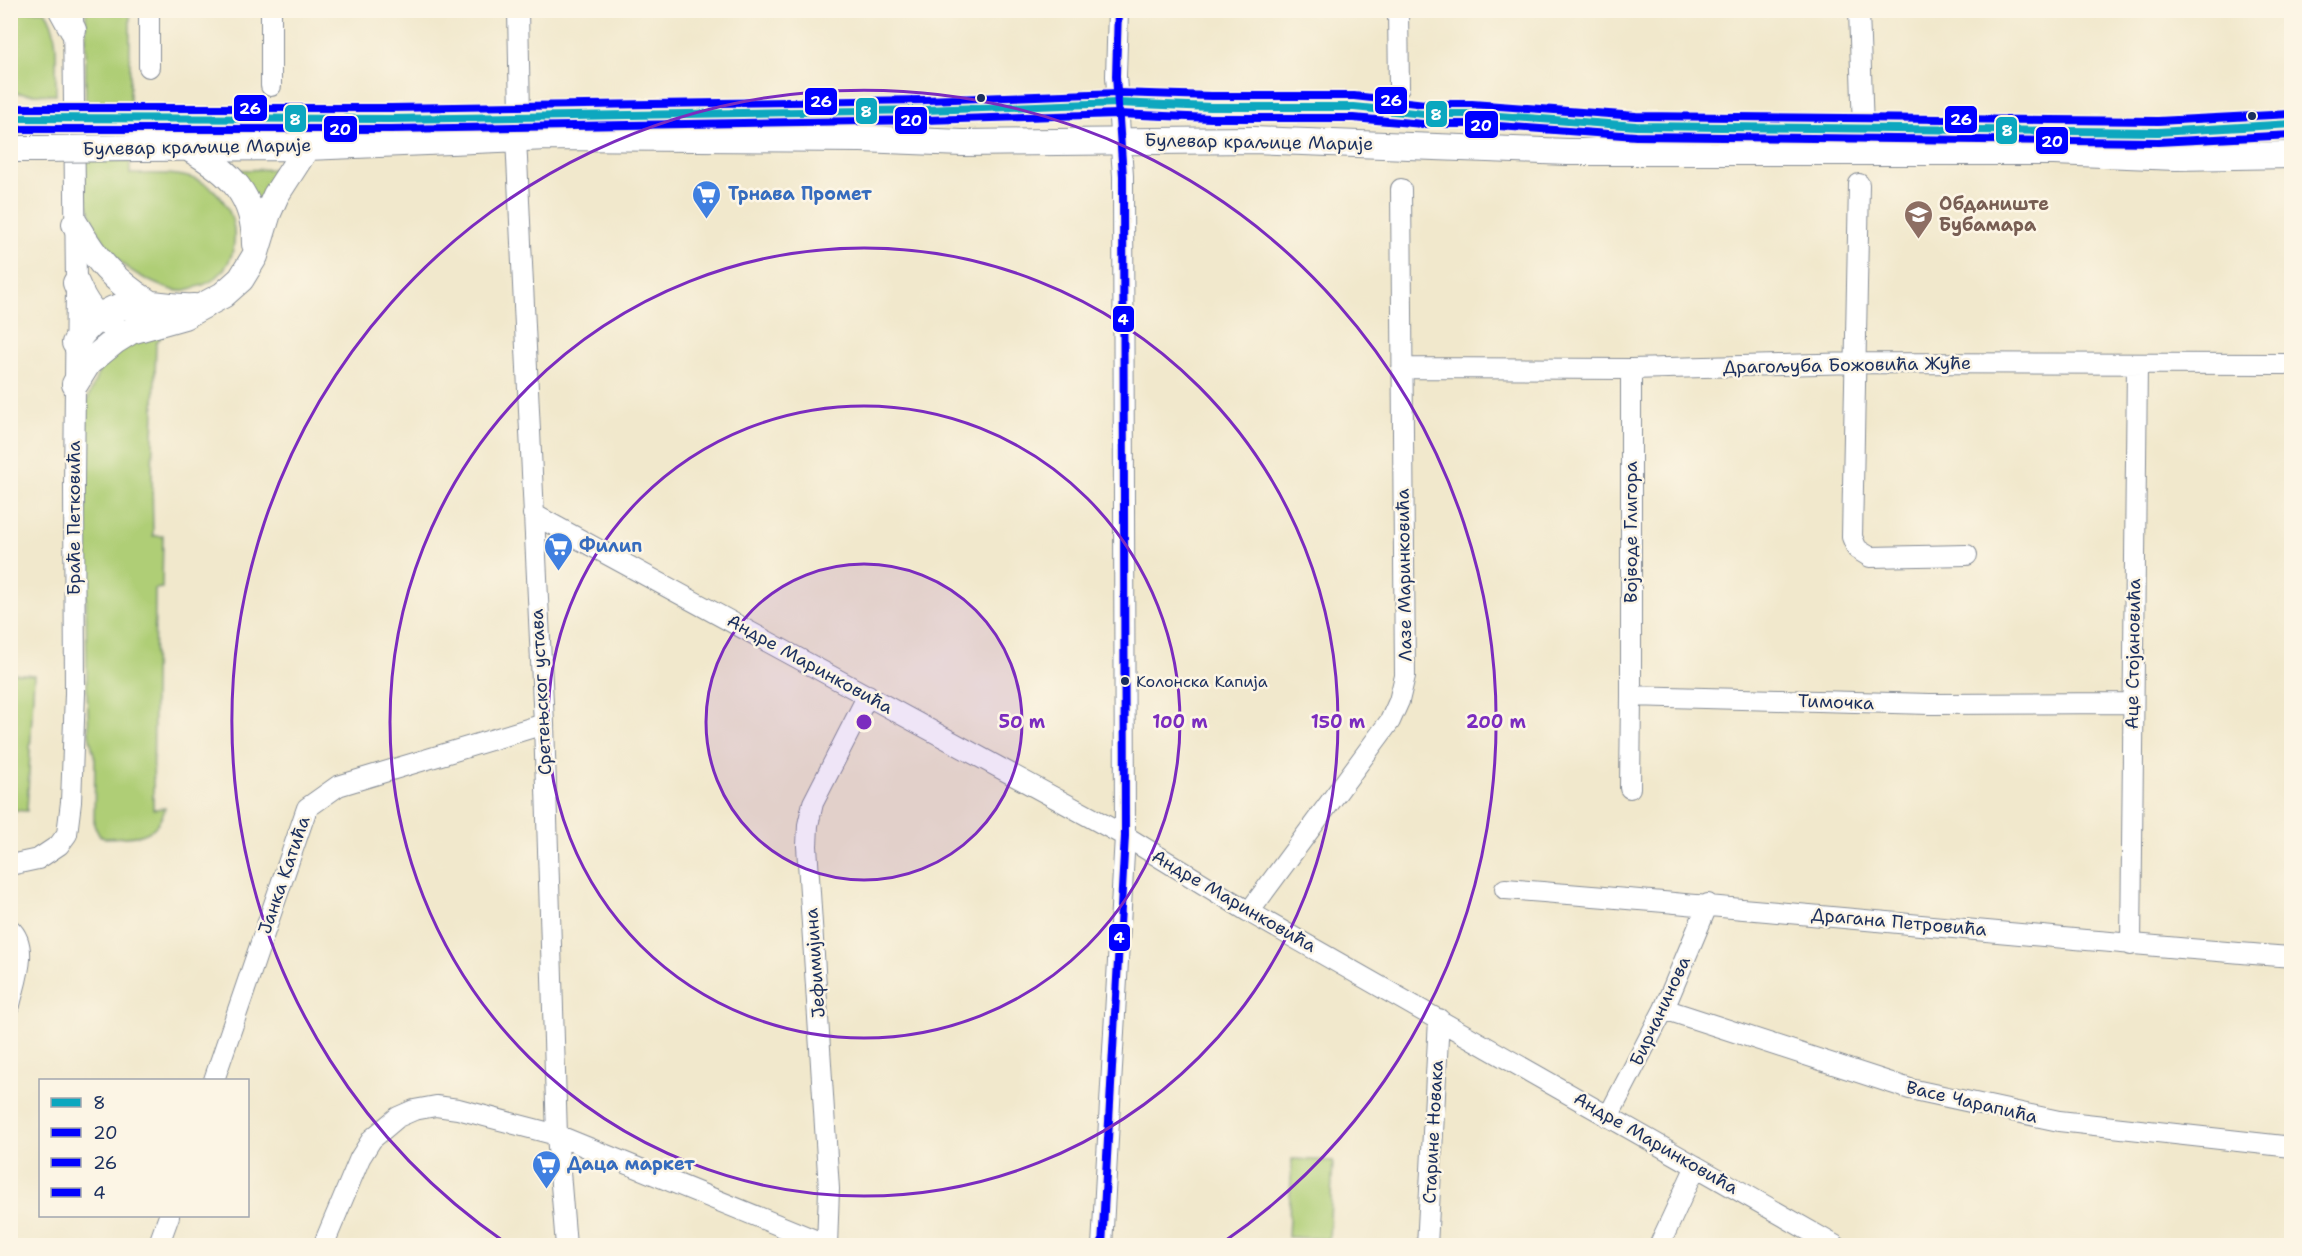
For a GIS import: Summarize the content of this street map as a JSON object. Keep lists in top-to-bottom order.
{
  "streets": {
    "main road": ["Булевар краљице Марије"],
    "street": [
      "Драгољуба Божовића Жуће",
      "Браће Петковића",
      "Војводе Глигора",
      "Лазе Маринковића",
      "Аце Стојановића",
      "Андре Маринковића",
      "Сретењског устава",
      "Тимочка",
      "Јанка Катића",
      "Драгана Петровића",
      "Јефимијина",
      "Бирчанинова",
      "Васе Чарапића",
      "Старине Новака"
    ]
  },
  "crossings": [
    ["Булевар краљице Марије", "Сретењског устава"],
    ["Драгољуба Божовића Жуће", "Војводе Глигора"],
    ["Драгољуба Божовића Жуће", "Лазе Маринковића"],
    ["Драгољуба Божовића Жуће", "Аце Стојановића"],
    ["Војводе Глигора", "Тимочка"],
    ["Лазе Маринковића", "Андре Маринковића"],
    ["Аце Стојановића", "Тимочка"],
    ["Аце Стојановића", "Драгана Петровића"],
    ["Андре Маринковића", "Сретењског устава"],
    ["Андре Маринковића", "Јефимијина"],
    ["Андре Маринковића", "Бирчанинова"],
    ["Андре Маринковића", "Старине Новака"],
    ["Сретењског устава", "Јанка Катића"],
    ["Драгана Петровића", "Бирчанинова"],
    ["Бирчанинова", "Васе Чарапића"]
  ],
  "places": {
    "supermarket": ["Трнава Промет", "Филип", "Даца маркет"],
    "school or university": ["Обданиште Бубамара"],
    "other": ["Колонска Капија"]
  },
  "lines": [
    "transit line 4",
    "transit line 26",
    "transit line 8",
    "transit line 20"
  ],
  "legend": [
    "8",
    "20",
    "26",
    "4"
  ],
  "rings": [
    "50 m",
    "100 m",
    "150 m",
    "200 m"
  ]
}
